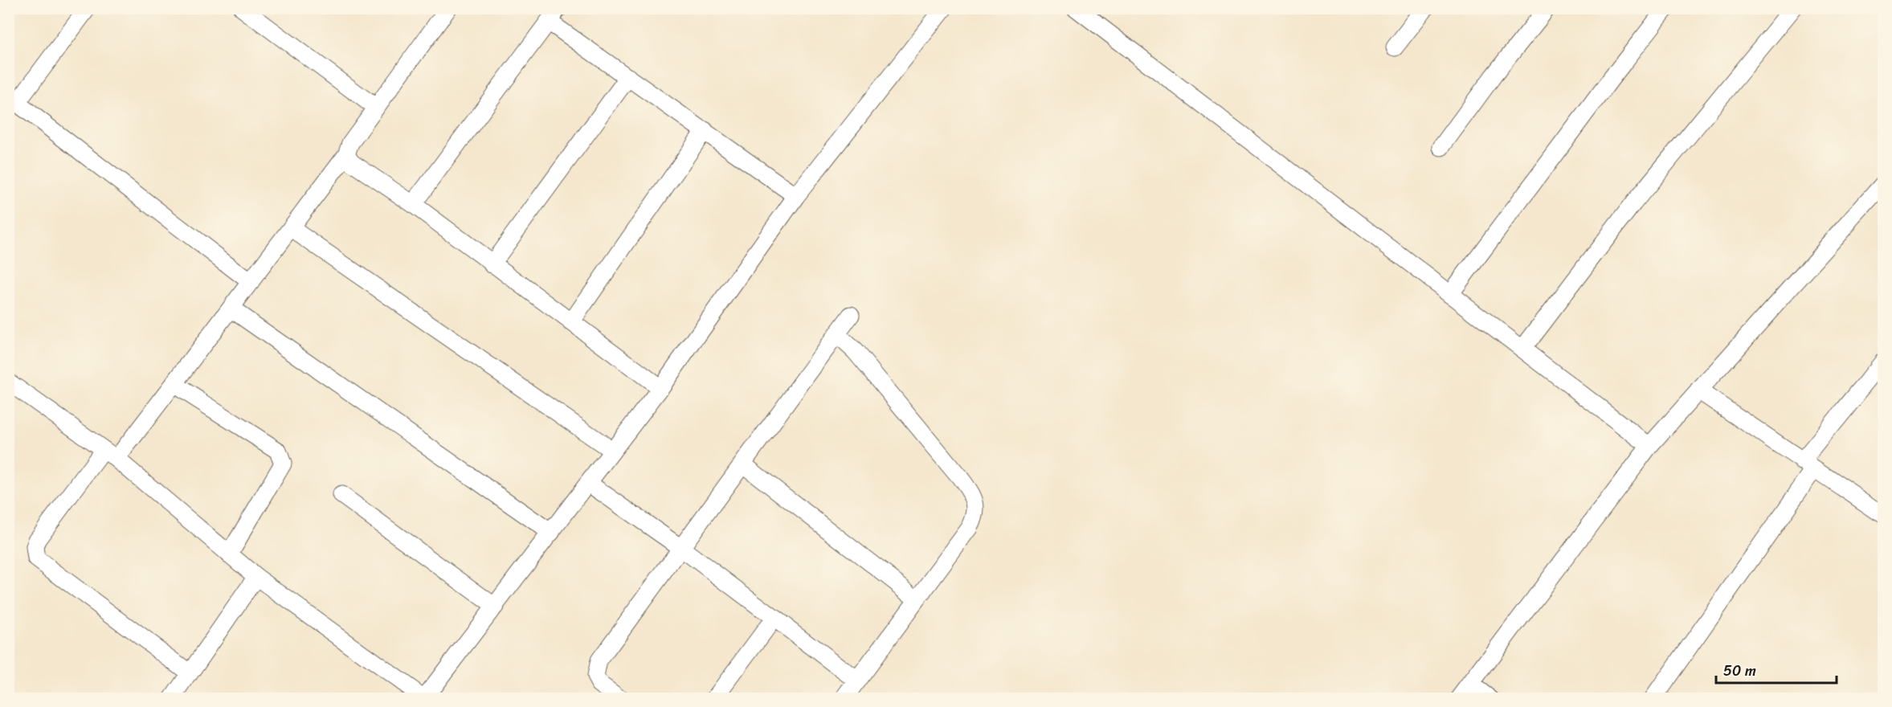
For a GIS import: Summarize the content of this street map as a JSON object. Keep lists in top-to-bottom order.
{
  "scale_bar": "50 m"
}
